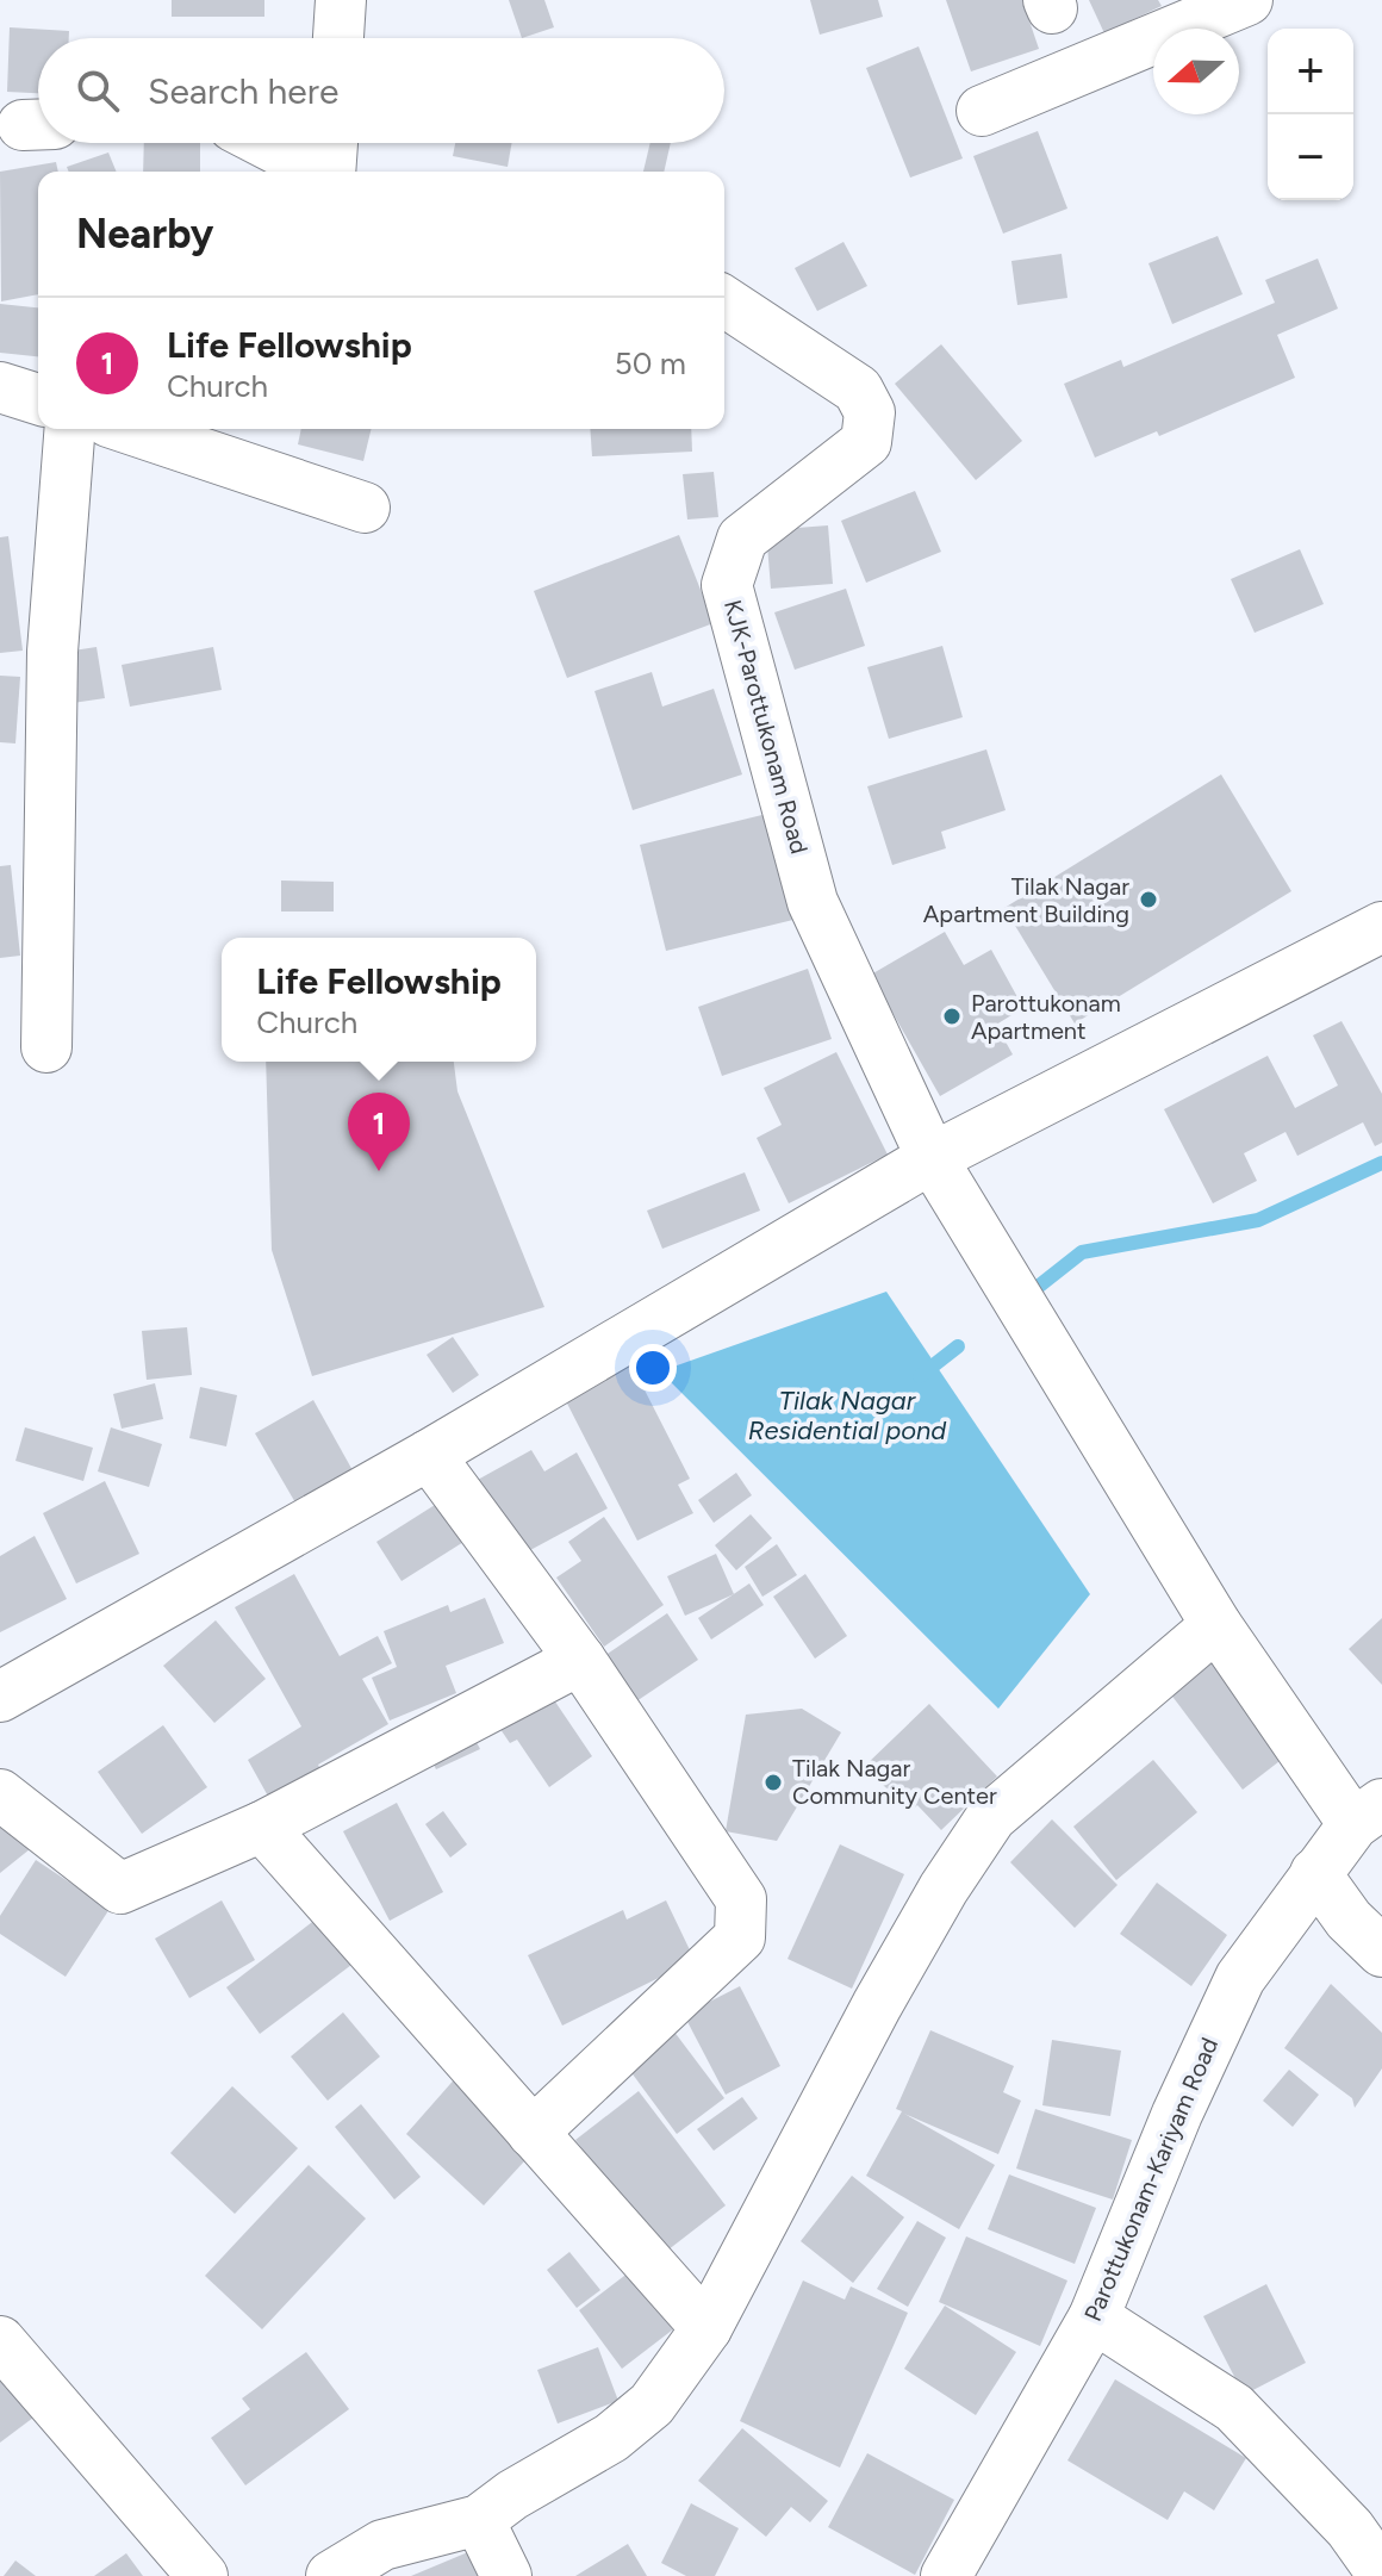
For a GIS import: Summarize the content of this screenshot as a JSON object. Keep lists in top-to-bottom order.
{
  "streets": {
    "street": ["KJK-Parottukonam Road", "Parottukonam-Kariyam Road"]
  },
  "crossings": [
    ["KJK-Parottukonam Road", "Parottukonam-Kariyam Road"]
  ],
  "water": ["Tilak Nagar Residential pond"],
  "places": ["Tilak Nagar Apartment Building", "Parottukonam Apartment", "Tilak Nagar Community Center"],
  "north": "left",
  "page": {
    "map_buttons": ["+", "−"],
    "search": "Search here",
    "heading": "Nearby",
    "list": [
      {
        "mark": "1",
        "name": "Life Fellowship",
        "note": "Church",
        "value": "50 m"
      }
    ],
    "popup": ["Life Fellowship", "Church"],
    "pins": "1"
  }
}
